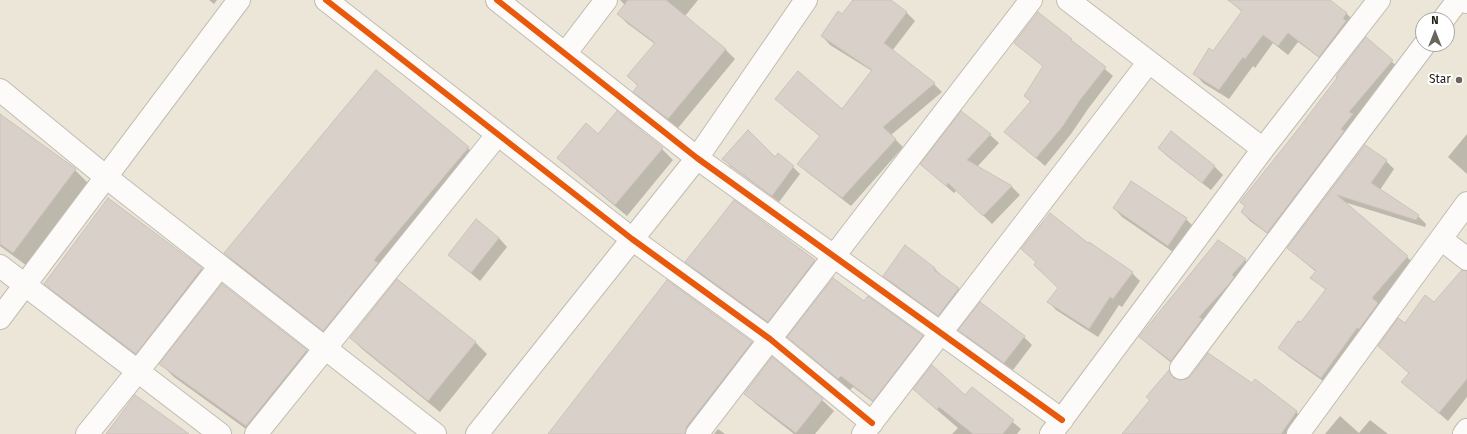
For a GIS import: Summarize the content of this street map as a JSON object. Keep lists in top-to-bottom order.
{
  "places": ["Star"],
  "north": "top"
}
